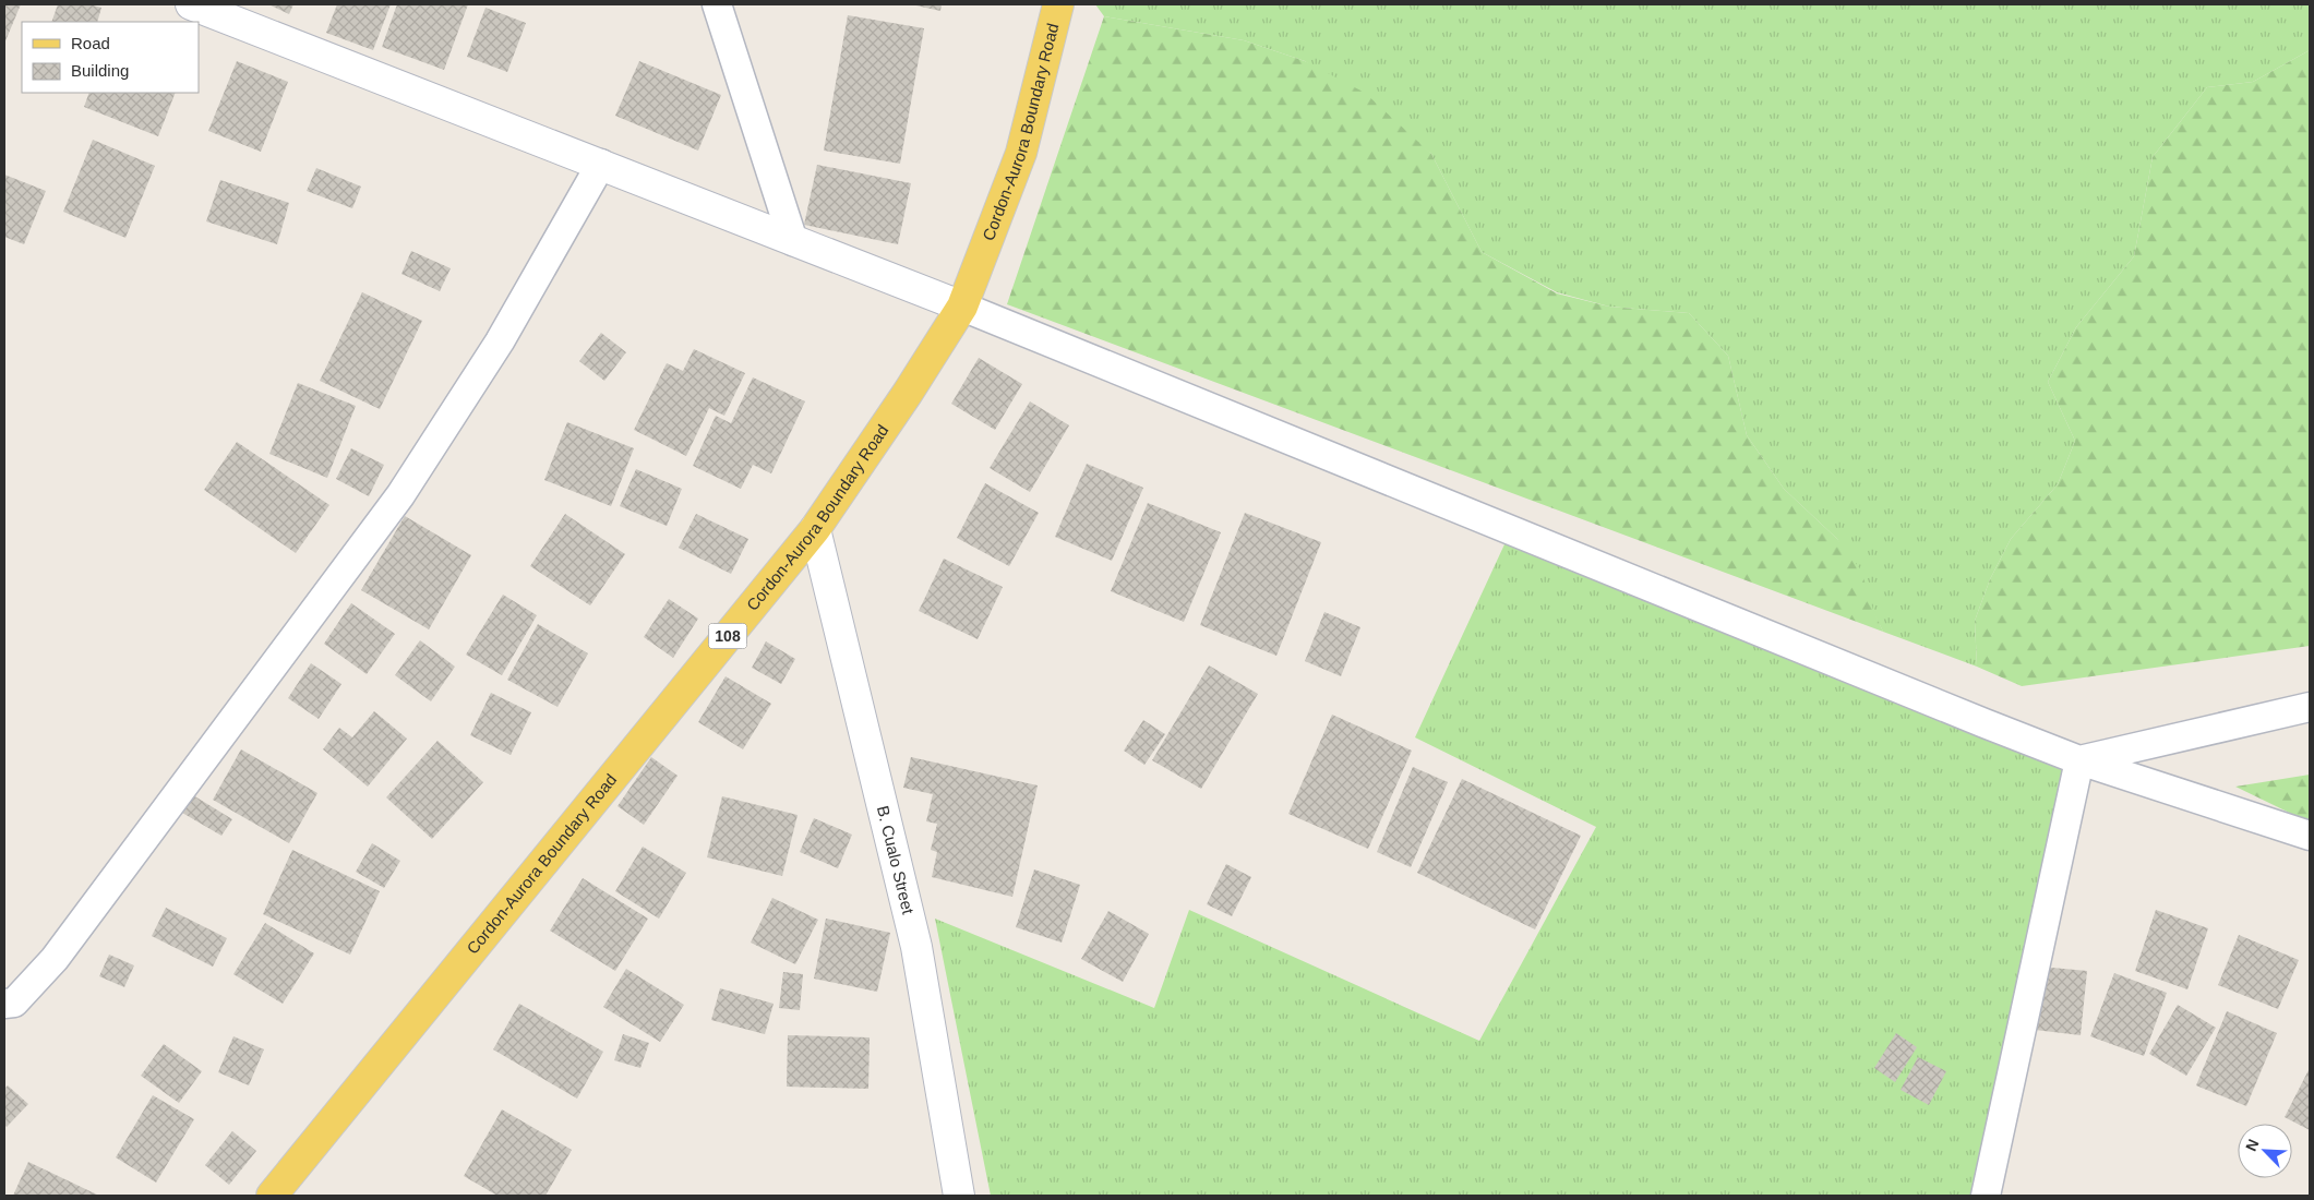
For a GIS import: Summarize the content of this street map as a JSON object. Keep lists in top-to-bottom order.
{
  "streets": {
    "main road": ["Cordon-Aurora Boundary Road", "108"],
    "street": ["B. Cualo Street"]
  },
  "crossings": [
    ["Cordon-Aurora Boundary Road", "B. Cualo Street"]
  ],
  "legend": ["Road", "Building"],
  "north": "top left"
}
